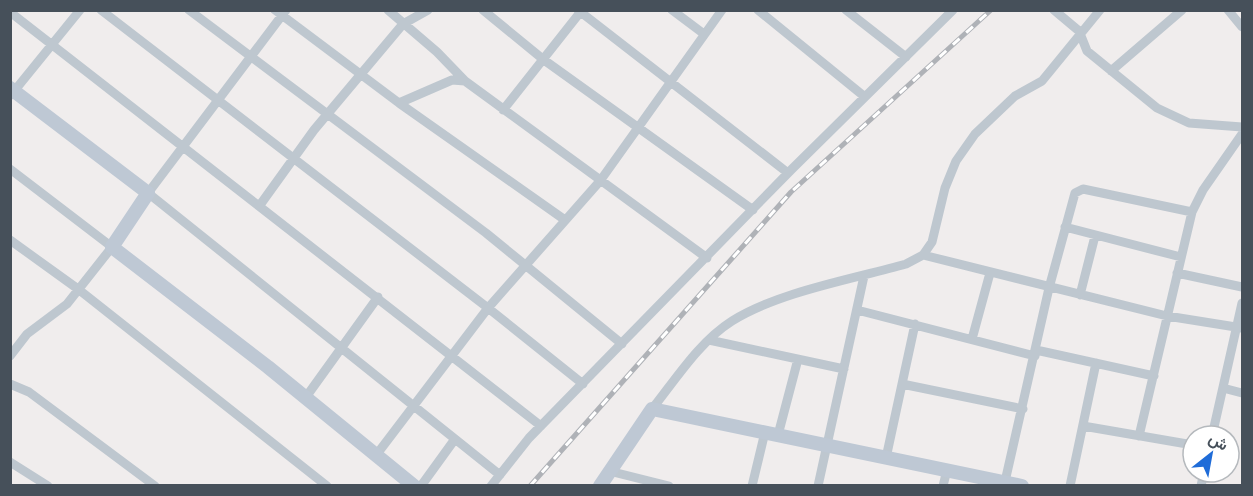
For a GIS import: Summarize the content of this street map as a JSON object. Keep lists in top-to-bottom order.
{
  "north": "top right"
}
